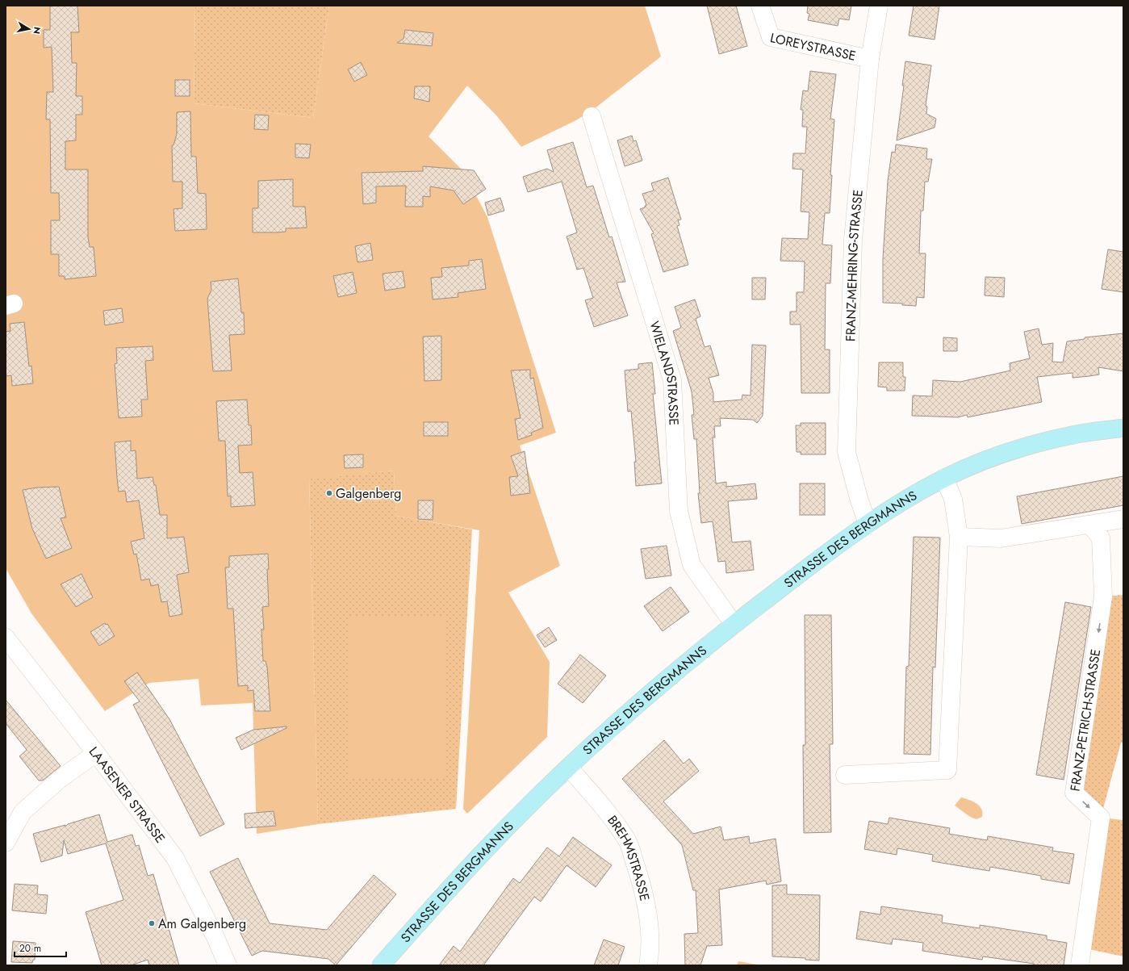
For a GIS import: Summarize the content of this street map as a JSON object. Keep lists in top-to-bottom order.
{
  "streets": {
    "main road": ["STRASSE DES BERGMANNS"],
    "street": [
      "LOREYSTRASSE",
      "FRANZ-MEHRING-STRASSE",
      "WIELANDSTRASSE",
      "FRANZ-PETRICH-STRASSE",
      "LAASENER STRASSE",
      "BREHMSTRASSE"
    ]
  },
  "crossings": [
    ["LOREYSTRASSE", "FRANZ-MEHRING-STRASSE"],
    ["FRANZ-MEHRING-STRASSE", "STRASSE DES BERGMANNS"],
    ["WIELANDSTRASSE", "STRASSE DES BERGMANNS"],
    ["STRASSE DES BERGMANNS", "BREHMSTRASSE"]
  ],
  "one_way": ["FRANZ-PETRICH-STRASSE"],
  "places": ["Galgenberg", "Am Galgenberg"],
  "scale_bar": "20 m",
  "north": "right"
}
